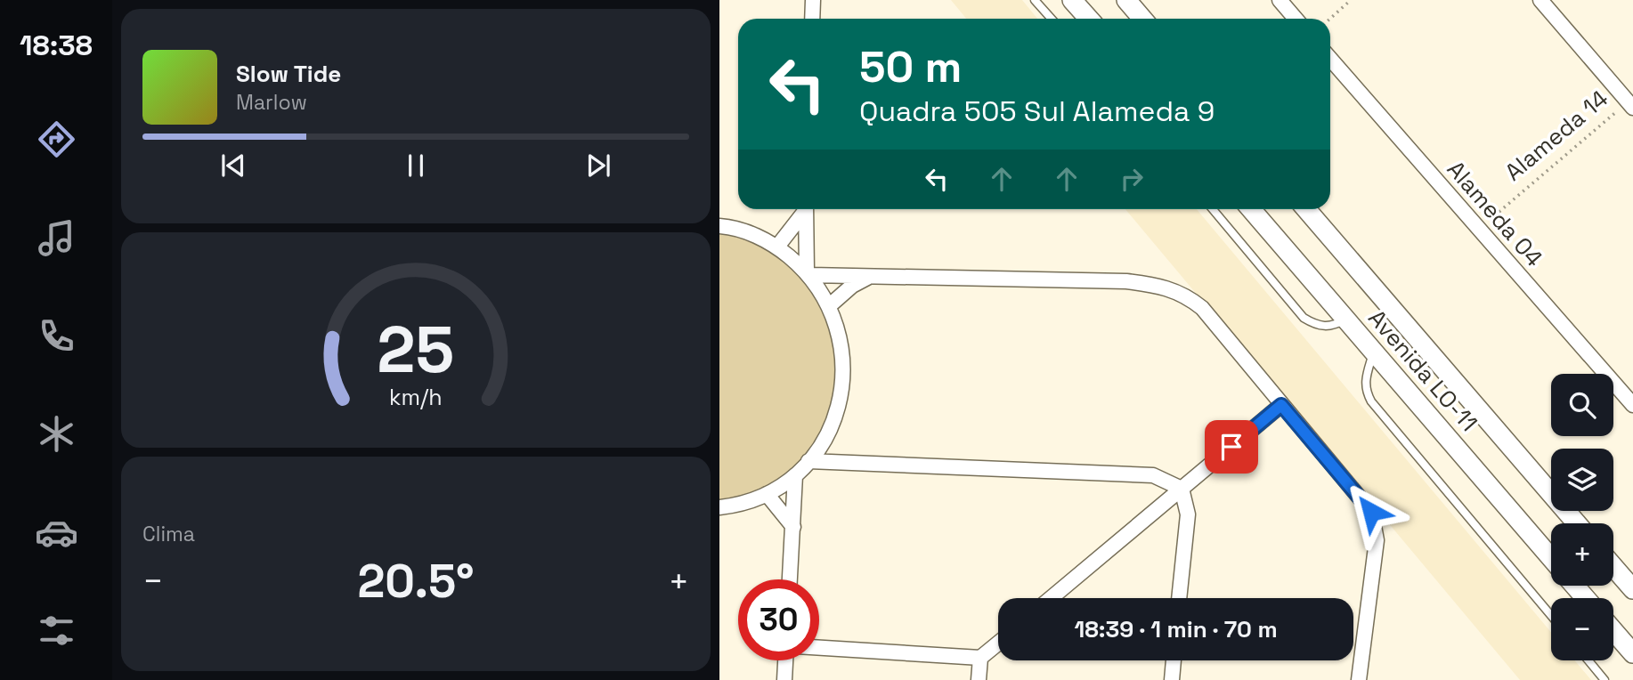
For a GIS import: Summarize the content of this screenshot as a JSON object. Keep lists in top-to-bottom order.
{
  "streets": {
    "street": ["Alameda 04", "Avenida LO-11"],
    "path": ["Alameda 14"]
  },
  "crossings": [
    ["Alameda 14", "Alameda 04"]
  ],
  "page": {
    "tabs": "18:38",
    "turn": ["50 m", "Quadra 505 Sul Alameda 9"],
    "song": ["Slow Tide", "Marlow"],
    "map_buttons": ["+", "−"],
    "tile": "Clima",
    "heat": ["−", "20.5°", "+"],
    "limit": "30",
    "trip": "18:39 · 1 min · 70 m",
    "gauge": ["25", "km/h"]
  }
}
